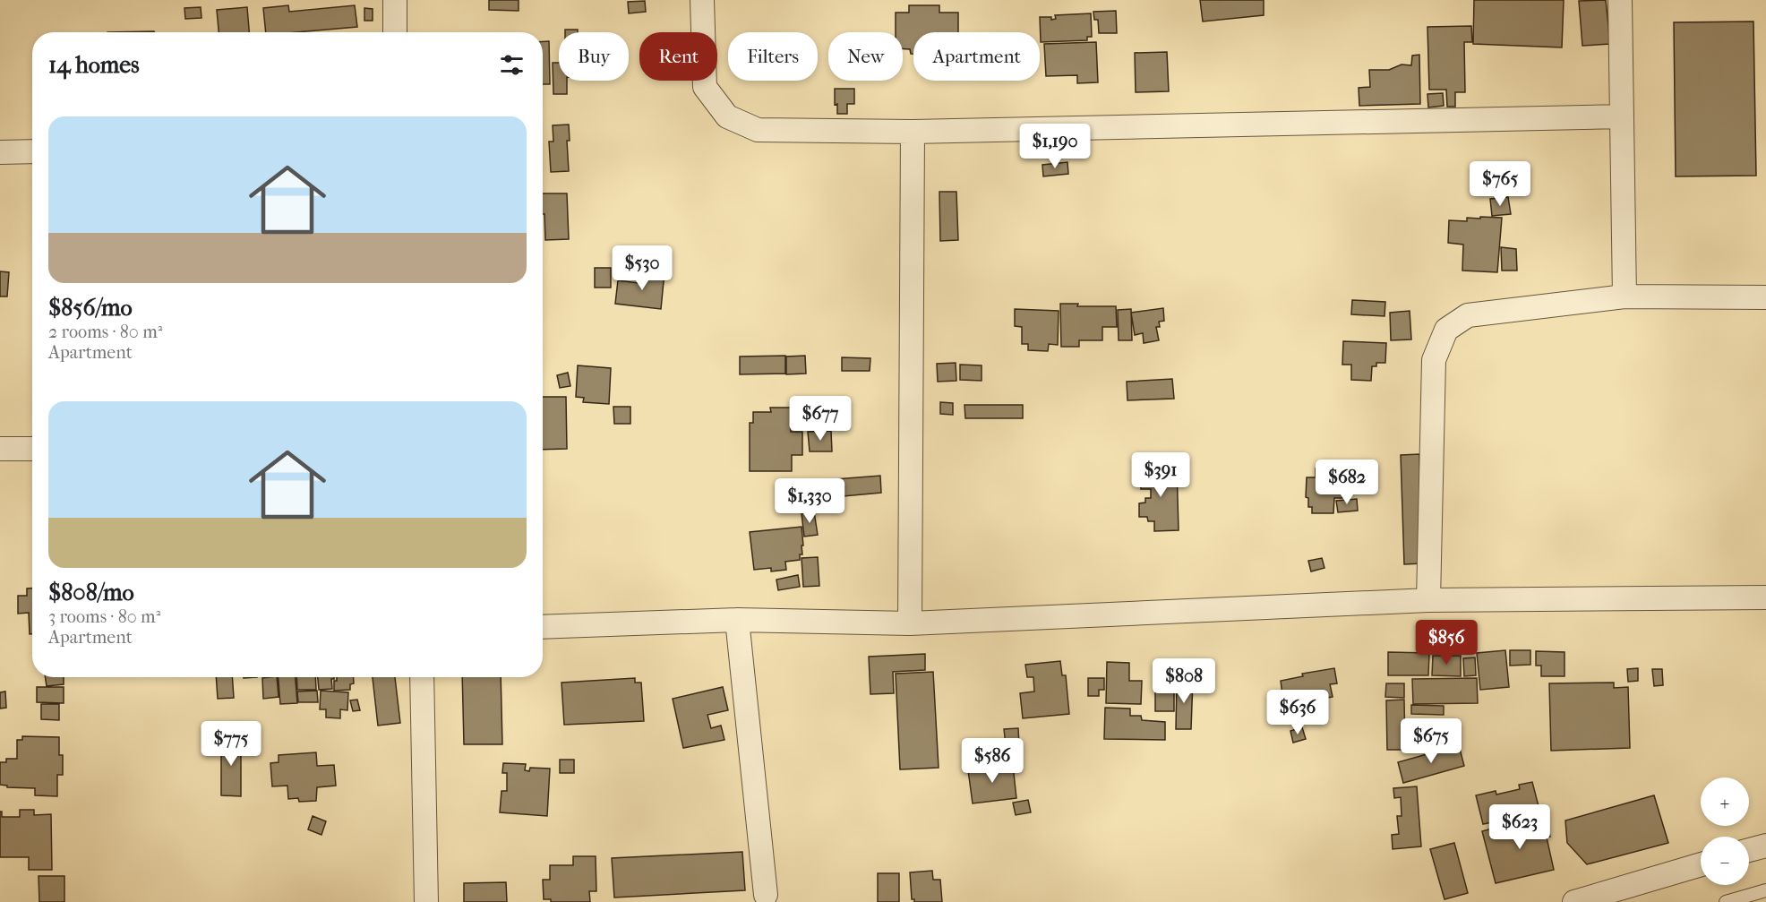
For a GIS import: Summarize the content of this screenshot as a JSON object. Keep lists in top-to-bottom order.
{
  "page": {
    "chip": [
      "Buy",
      "Rent",
      "Filters",
      "New",
      "Apartment"
    ],
    "heading": "14 homes",
    "list": [
      {
        "name": "$856/mo",
        "note": "2 rooms · 80 m² · Apartment"
      },
      {
        "name": "$808/mo",
        "note": "3 rooms · 80 m² · Apartment"
      }
    ],
    "price": [
      "$1,190",
      "$765",
      "$530",
      "$677",
      "$391",
      "$682",
      "$1,330",
      "$856",
      "$808",
      "$636",
      "$675",
      "$775",
      "$586",
      "$623"
    ],
    "map_buttons": ["+", "−"]
  }
}
